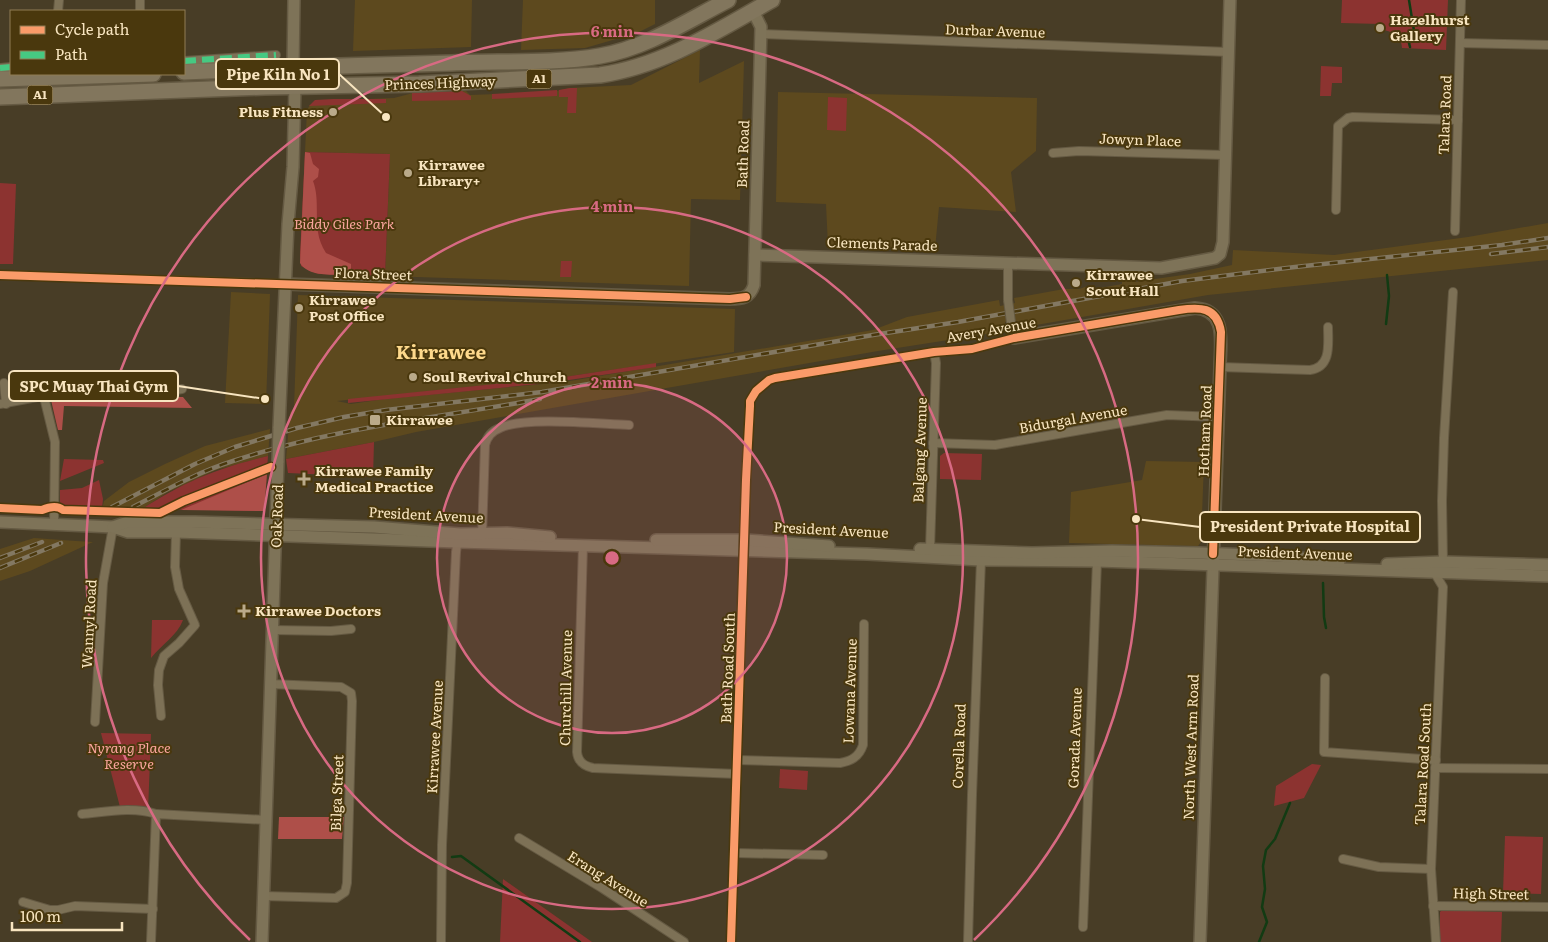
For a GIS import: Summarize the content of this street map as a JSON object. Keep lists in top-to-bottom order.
{
  "streets": {
    "highway": ["A1", "Princes Highway", "Oak Road"],
    "street": [
      "Durbar Avenue",
      "Talara Road",
      "Jowyn Place",
      "Bath Road",
      "Clements Parade",
      "Flora Street",
      "Avery Avenue",
      "Bidurgal Avenue",
      "Hotham Road",
      "Balgang Avenue",
      "President Avenue",
      "Wannyl Road",
      "Bath Road South",
      "Churchill Avenue",
      "Lowana Avenue",
      "Kirrawee Avenue",
      "Gorada Avenue",
      "Corella Road",
      "North West Arm Road",
      "Talara Road South",
      "Bilga Street",
      "Erang Avenue",
      "High Street"
    ]
  },
  "crossings": [
    ["Durbar Avenue", "Bath Road"],
    ["Princes Highway", "Bath Road"],
    ["Princes Highway", "Oak Road"],
    ["Jowyn Place", "Clements Parade"],
    ["Bath Road", "Clements Parade"],
    ["Bath Road", "Flora Street"],
    ["Flora Street", "Oak Road"],
    ["Avery Avenue", "Hotham Road"],
    ["Avery Avenue", "Balgang Avenue"],
    ["Avery Avenue", "Bath Road South"],
    ["Bidurgal Avenue", "Hotham Road"],
    ["Bidurgal Avenue", "Balgang Avenue"],
    ["Hotham Road", "President Avenue"],
    ["Hotham Road", "North West Arm Road"],
    ["Balgang Avenue", "President Avenue"],
    ["President Avenue", "Oak Road"],
    ["President Avenue", "Wannyl Road"],
    ["President Avenue", "Bath Road South"],
    ["President Avenue", "Churchill Avenue"],
    ["President Avenue", "Kirrawee Avenue"],
    ["President Avenue", "Gorada Avenue"],
    ["President Avenue", "Corella Road"],
    ["President Avenue", "North West Arm Road"],
    ["Oak Road", "Bilga Street"],
    ["Bath Road South", "Churchill Avenue"],
    ["Bath Road South", "Lowana Avenue"],
    ["Talara Road South", "High Street"]
  ],
  "districts": ["Kirrawee"],
  "parks": ["Biddy Giles Park", "Nyrang Place Reserve"],
  "places": {
    "other": [
      "Hazelhurst Gallery",
      "Plus Fitness",
      "Pipe Kiln No 1",
      "Kirrawee Library+",
      "Kirrawee Scout Hall",
      "Kirrawee Post Office",
      "Soul Revival Church",
      "SPC Muay Thai Gym",
      "President Private Hospital"
    ],
    "transit": ["Kirrawee"],
    "health": ["Kirrawee Family Medical Practice", "Kirrawee Doctors"]
  },
  "legend": ["Cycle path", "Path"],
  "scale_bar": "100 m",
  "rings": ["6 min", "4 min", "2 min"]
}
